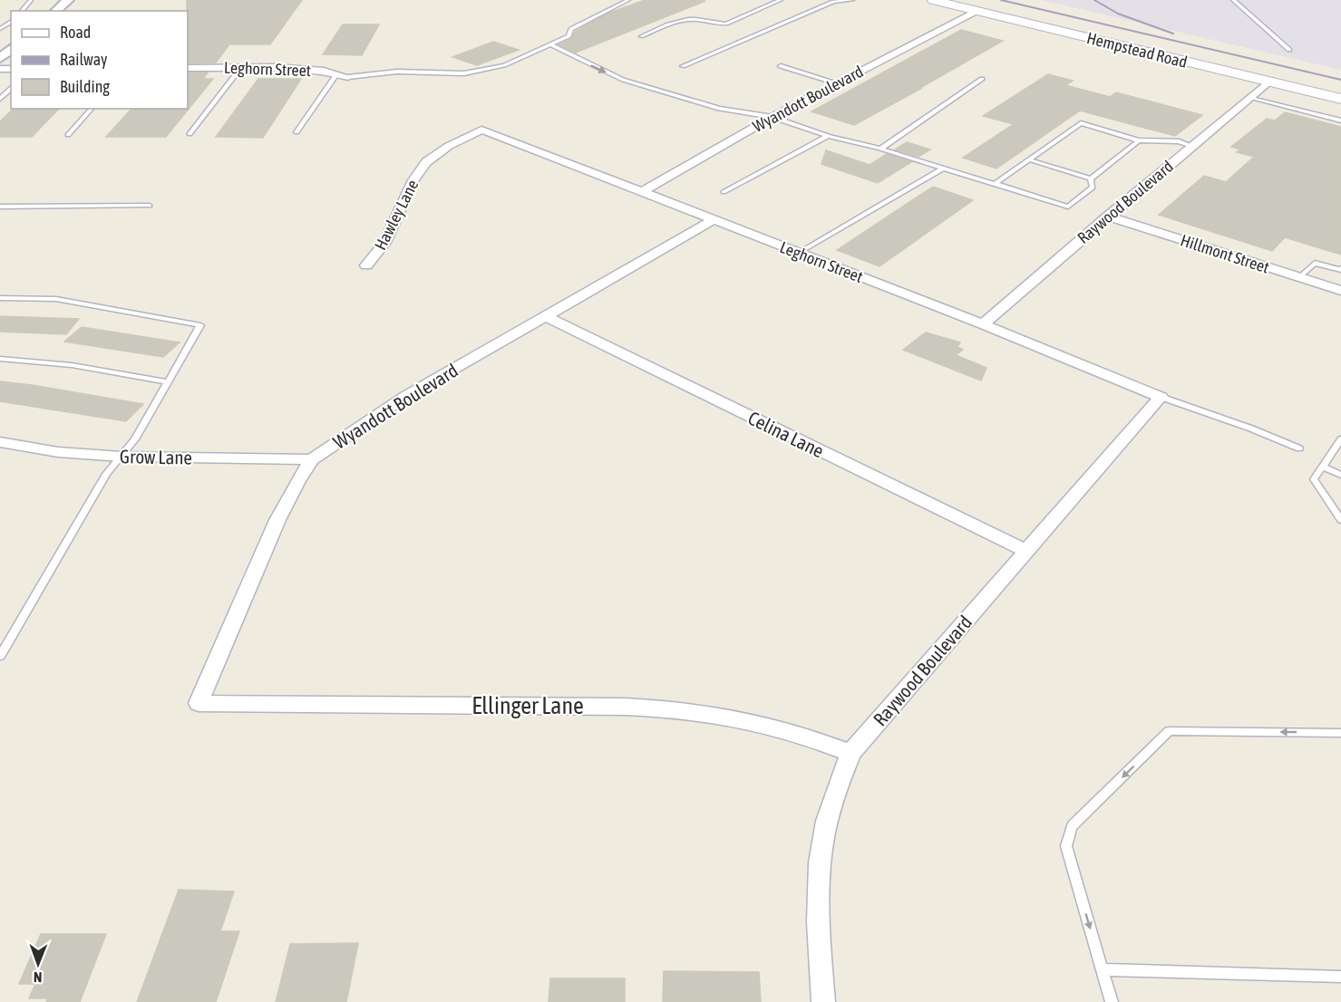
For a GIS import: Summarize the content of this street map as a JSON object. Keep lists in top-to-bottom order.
{
  "streets": {
    "main road": ["Hempstead Road"],
    "street": [
      "Leghorn Street",
      "Wyandott Boulevard",
      "Raywood Boulevard",
      "Hawley Lane",
      "Hillmont Street",
      "Celina Lane",
      "Grow Lane",
      "Ellinger Lane"
    ]
  },
  "crossings": [
    ["Hempstead Road", "Wyandott Boulevard"],
    ["Hempstead Road", "Raywood Boulevard"],
    ["Leghorn Street", "Wyandott Boulevard"],
    ["Leghorn Street", "Raywood Boulevard"],
    ["Leghorn Street", "Hawley Lane"],
    ["Wyandott Boulevard", "Celina Lane"],
    ["Wyandott Boulevard", "Grow Lane"],
    ["Wyandott Boulevard", "Ellinger Lane"],
    ["Raywood Boulevard", "Hillmont Street"],
    ["Raywood Boulevard", "Celina Lane"],
    ["Raywood Boulevard", "Ellinger Lane"]
  ],
  "legend": ["Road", "Railway", "Building"],
  "north": "bottom"
}
